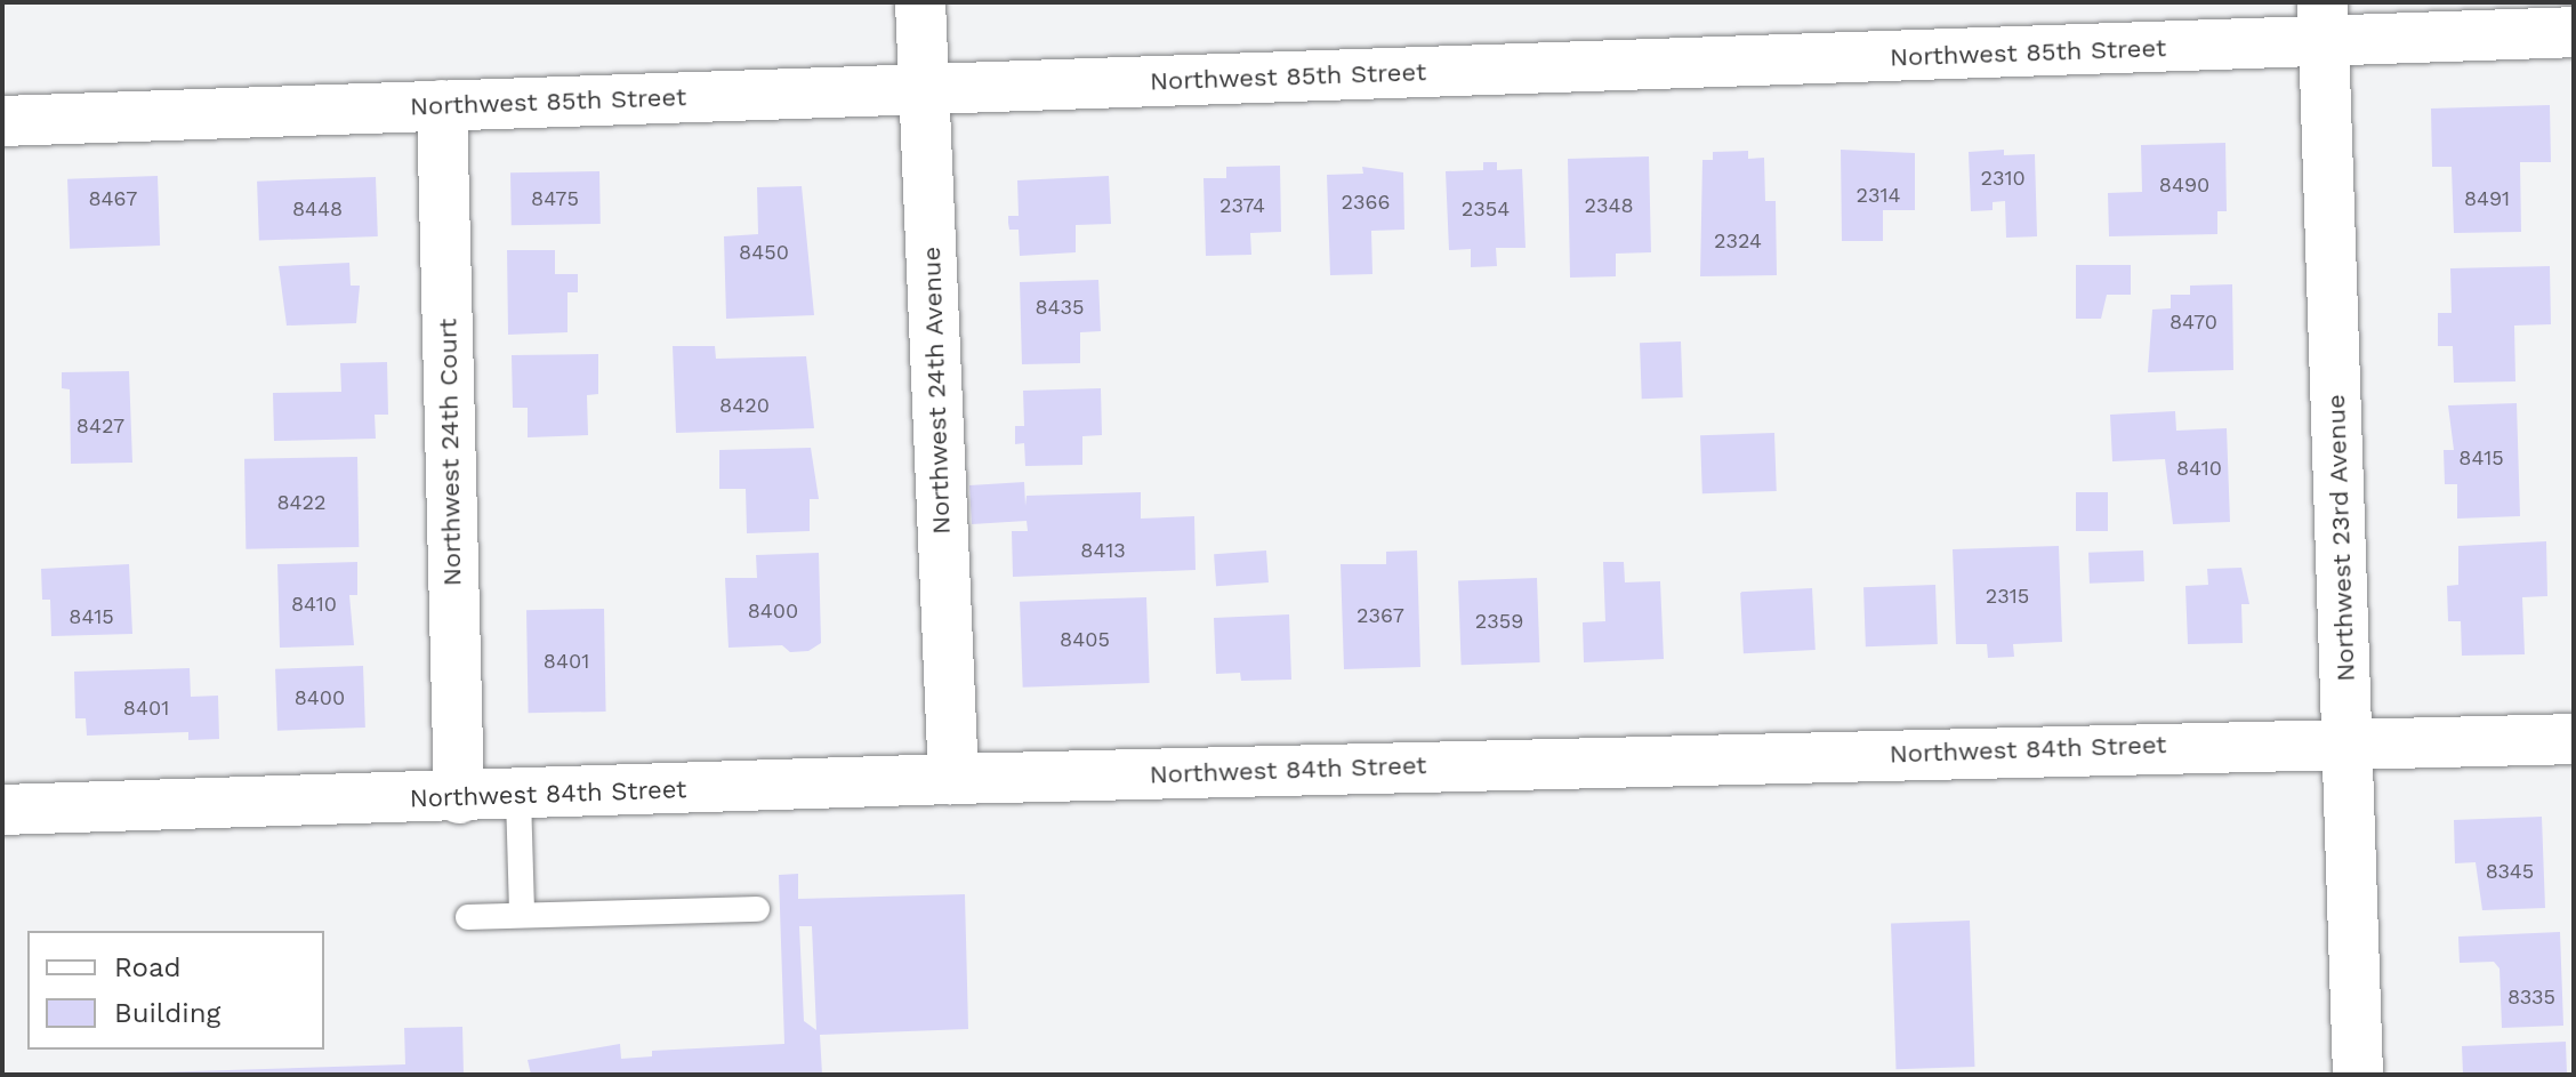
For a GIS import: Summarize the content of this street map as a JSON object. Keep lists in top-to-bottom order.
{
  "streets": {
    "street": [
      "Northwest 85th Street",
      "Northwest 24th Avenue",
      "Northwest 24th Court",
      "Northwest 23rd Avenue",
      "Northwest 84th Street"
    ]
  },
  "crossings": [
    ["Northwest 85th Street", "Northwest 24th Avenue"],
    ["Northwest 85th Street", "Northwest 24th Court"],
    ["Northwest 85th Street", "Northwest 23rd Avenue"],
    ["Northwest 24th Avenue", "Northwest 84th Street"],
    ["Northwest 24th Court", "Northwest 84th Street"],
    ["Northwest 23rd Avenue", "Northwest 84th Street"]
  ],
  "house_numbers": [
    "2310",
    "8490",
    "2314",
    "8467",
    "8475",
    "8491",
    "2366",
    "2374",
    "2348",
    "8448",
    "2354",
    "2324",
    "8450",
    "8435",
    "8470",
    "8420",
    "8427",
    "8415",
    "8410",
    "8422",
    "8413",
    "2315",
    "8410",
    "8400",
    "2367",
    "8415",
    "2359",
    "8405",
    "8401",
    "8400",
    "8401",
    "8345",
    "8335"
  ],
  "legend": ["Road", "Building"]
}
